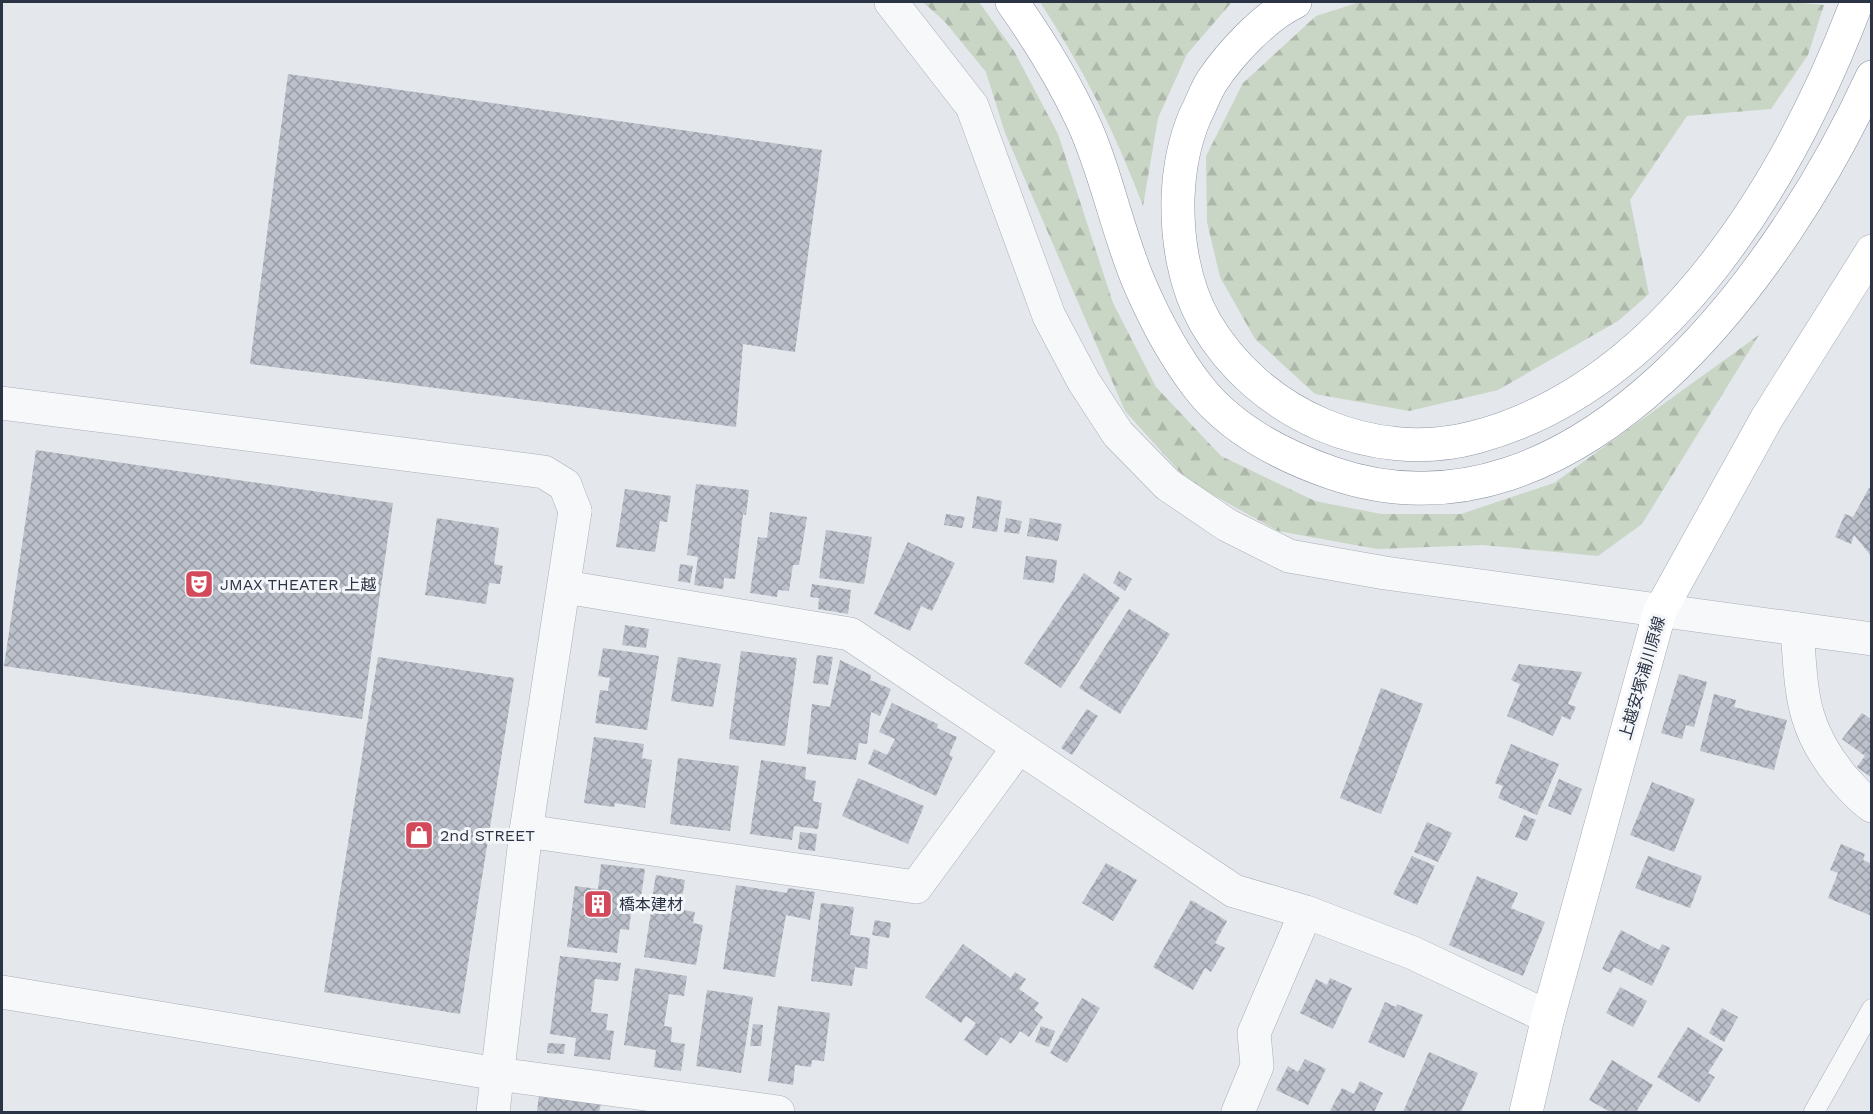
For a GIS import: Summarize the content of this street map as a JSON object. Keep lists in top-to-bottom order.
{
  "streets": {
    "main road": ["上越安塚浦川原線"]
  },
  "places": {
    "theatre": ["JMAX THEATER 上越"],
    "shop": ["2nd STREET"],
    "building": ["橋本建材"]
  }
}
